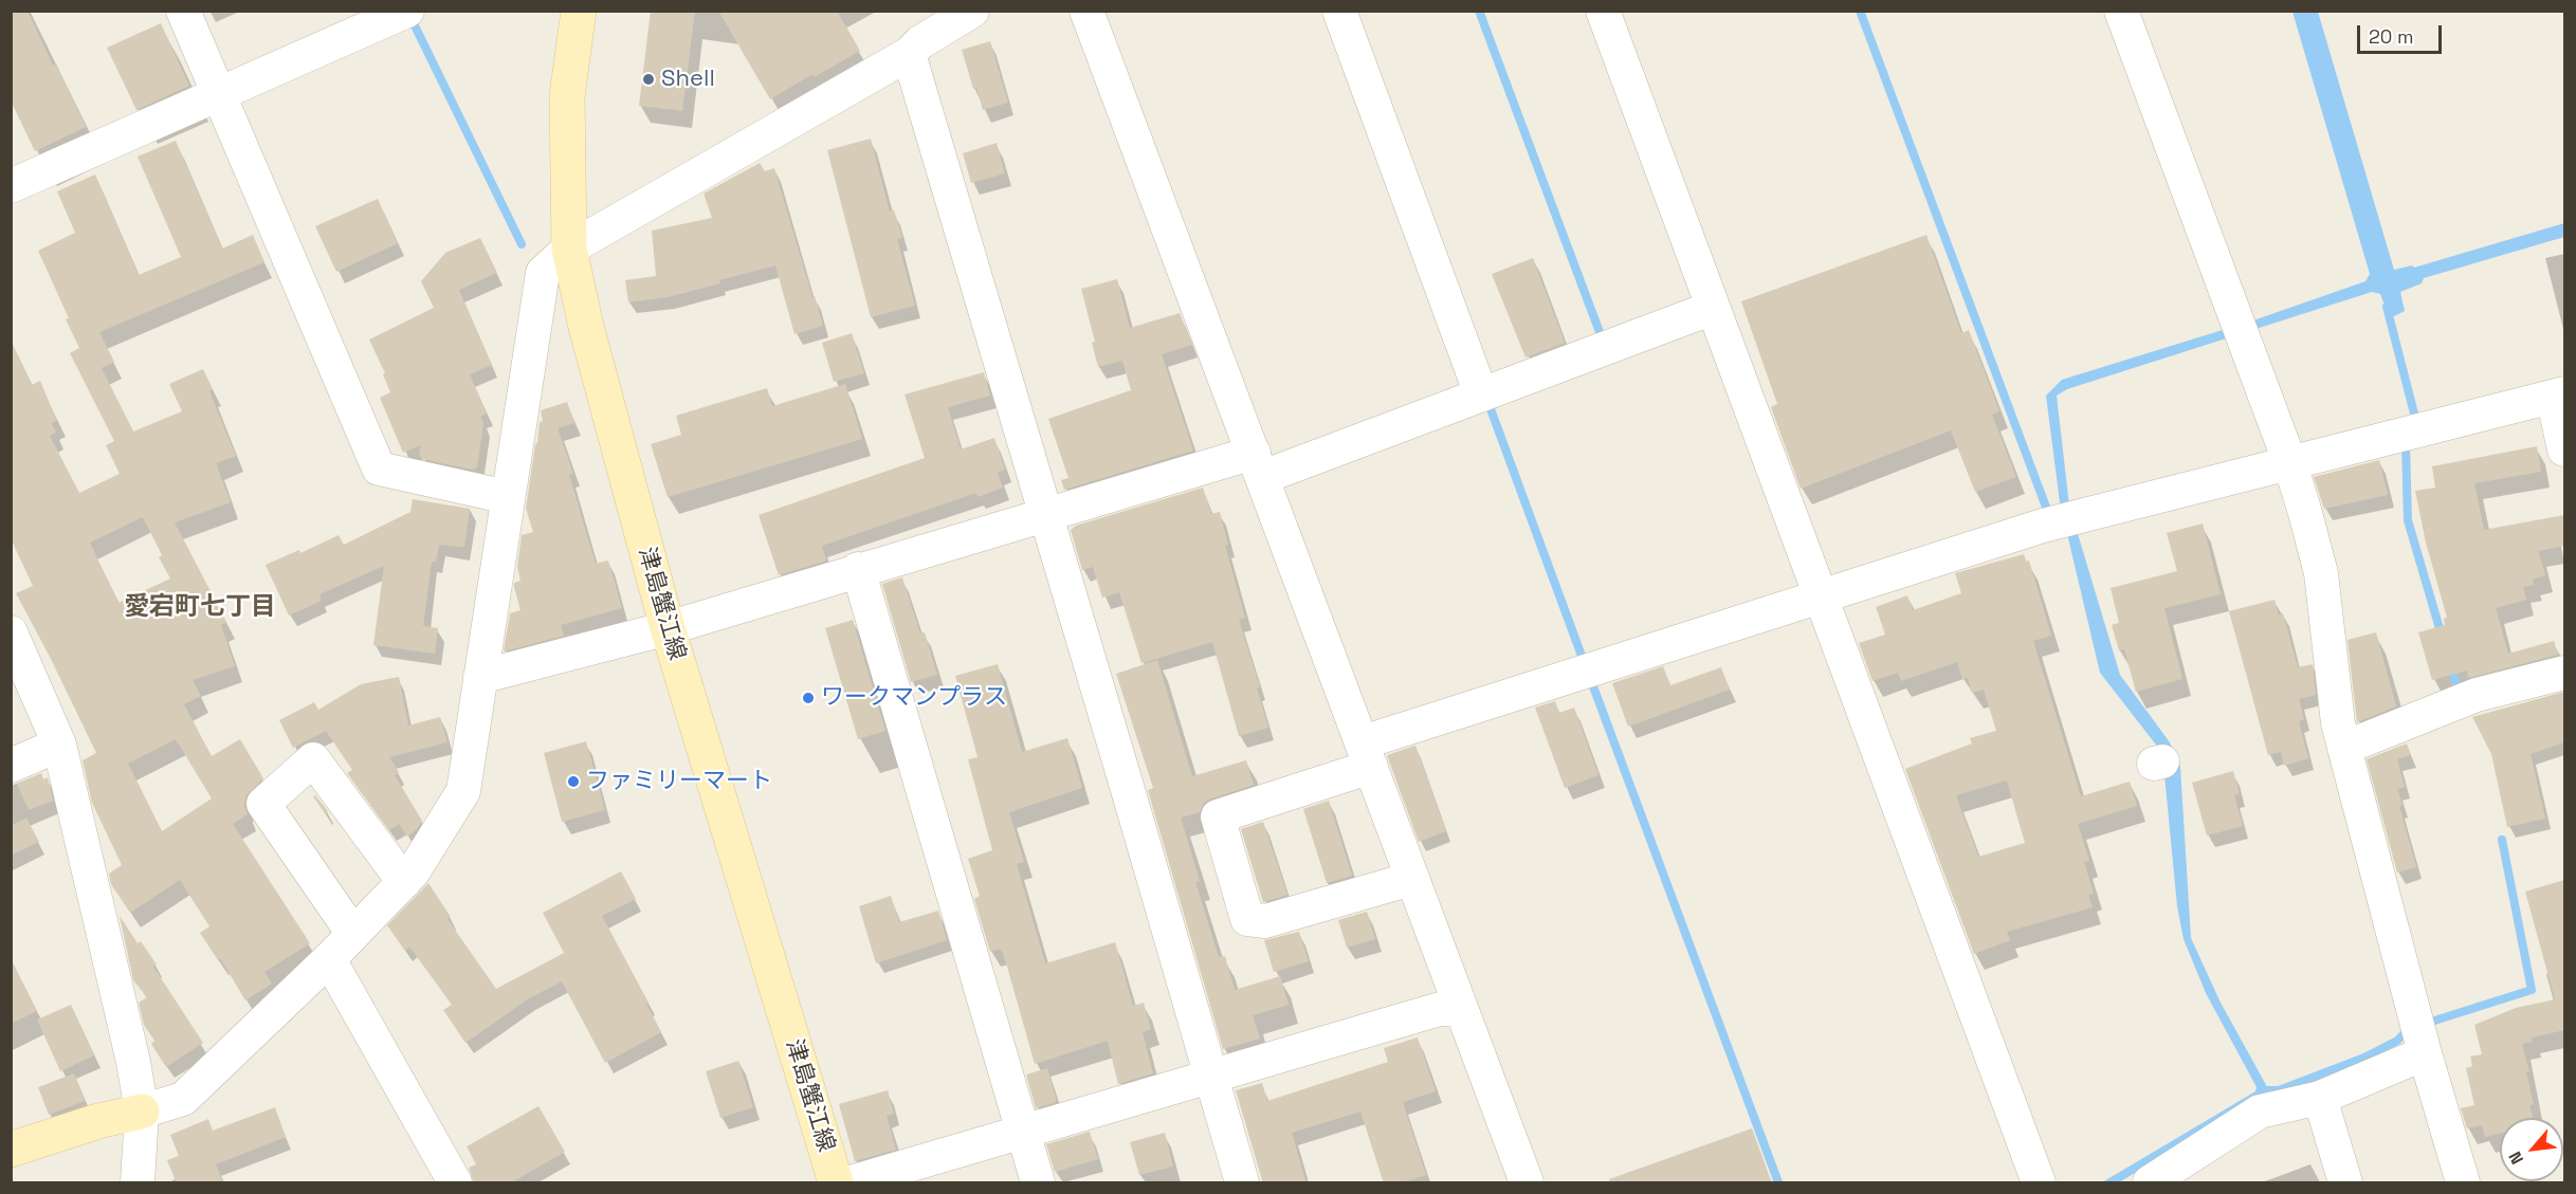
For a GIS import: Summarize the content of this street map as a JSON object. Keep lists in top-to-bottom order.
{
  "streets": {
    "main road": ["津島蟹江線"]
  },
  "districts": ["愛宕町七丁目"],
  "places": ["Shell", "ワークマンプラス", "ファミリーマート"],
  "scale_bar": "20 m",
  "north": "bottom left"
}
